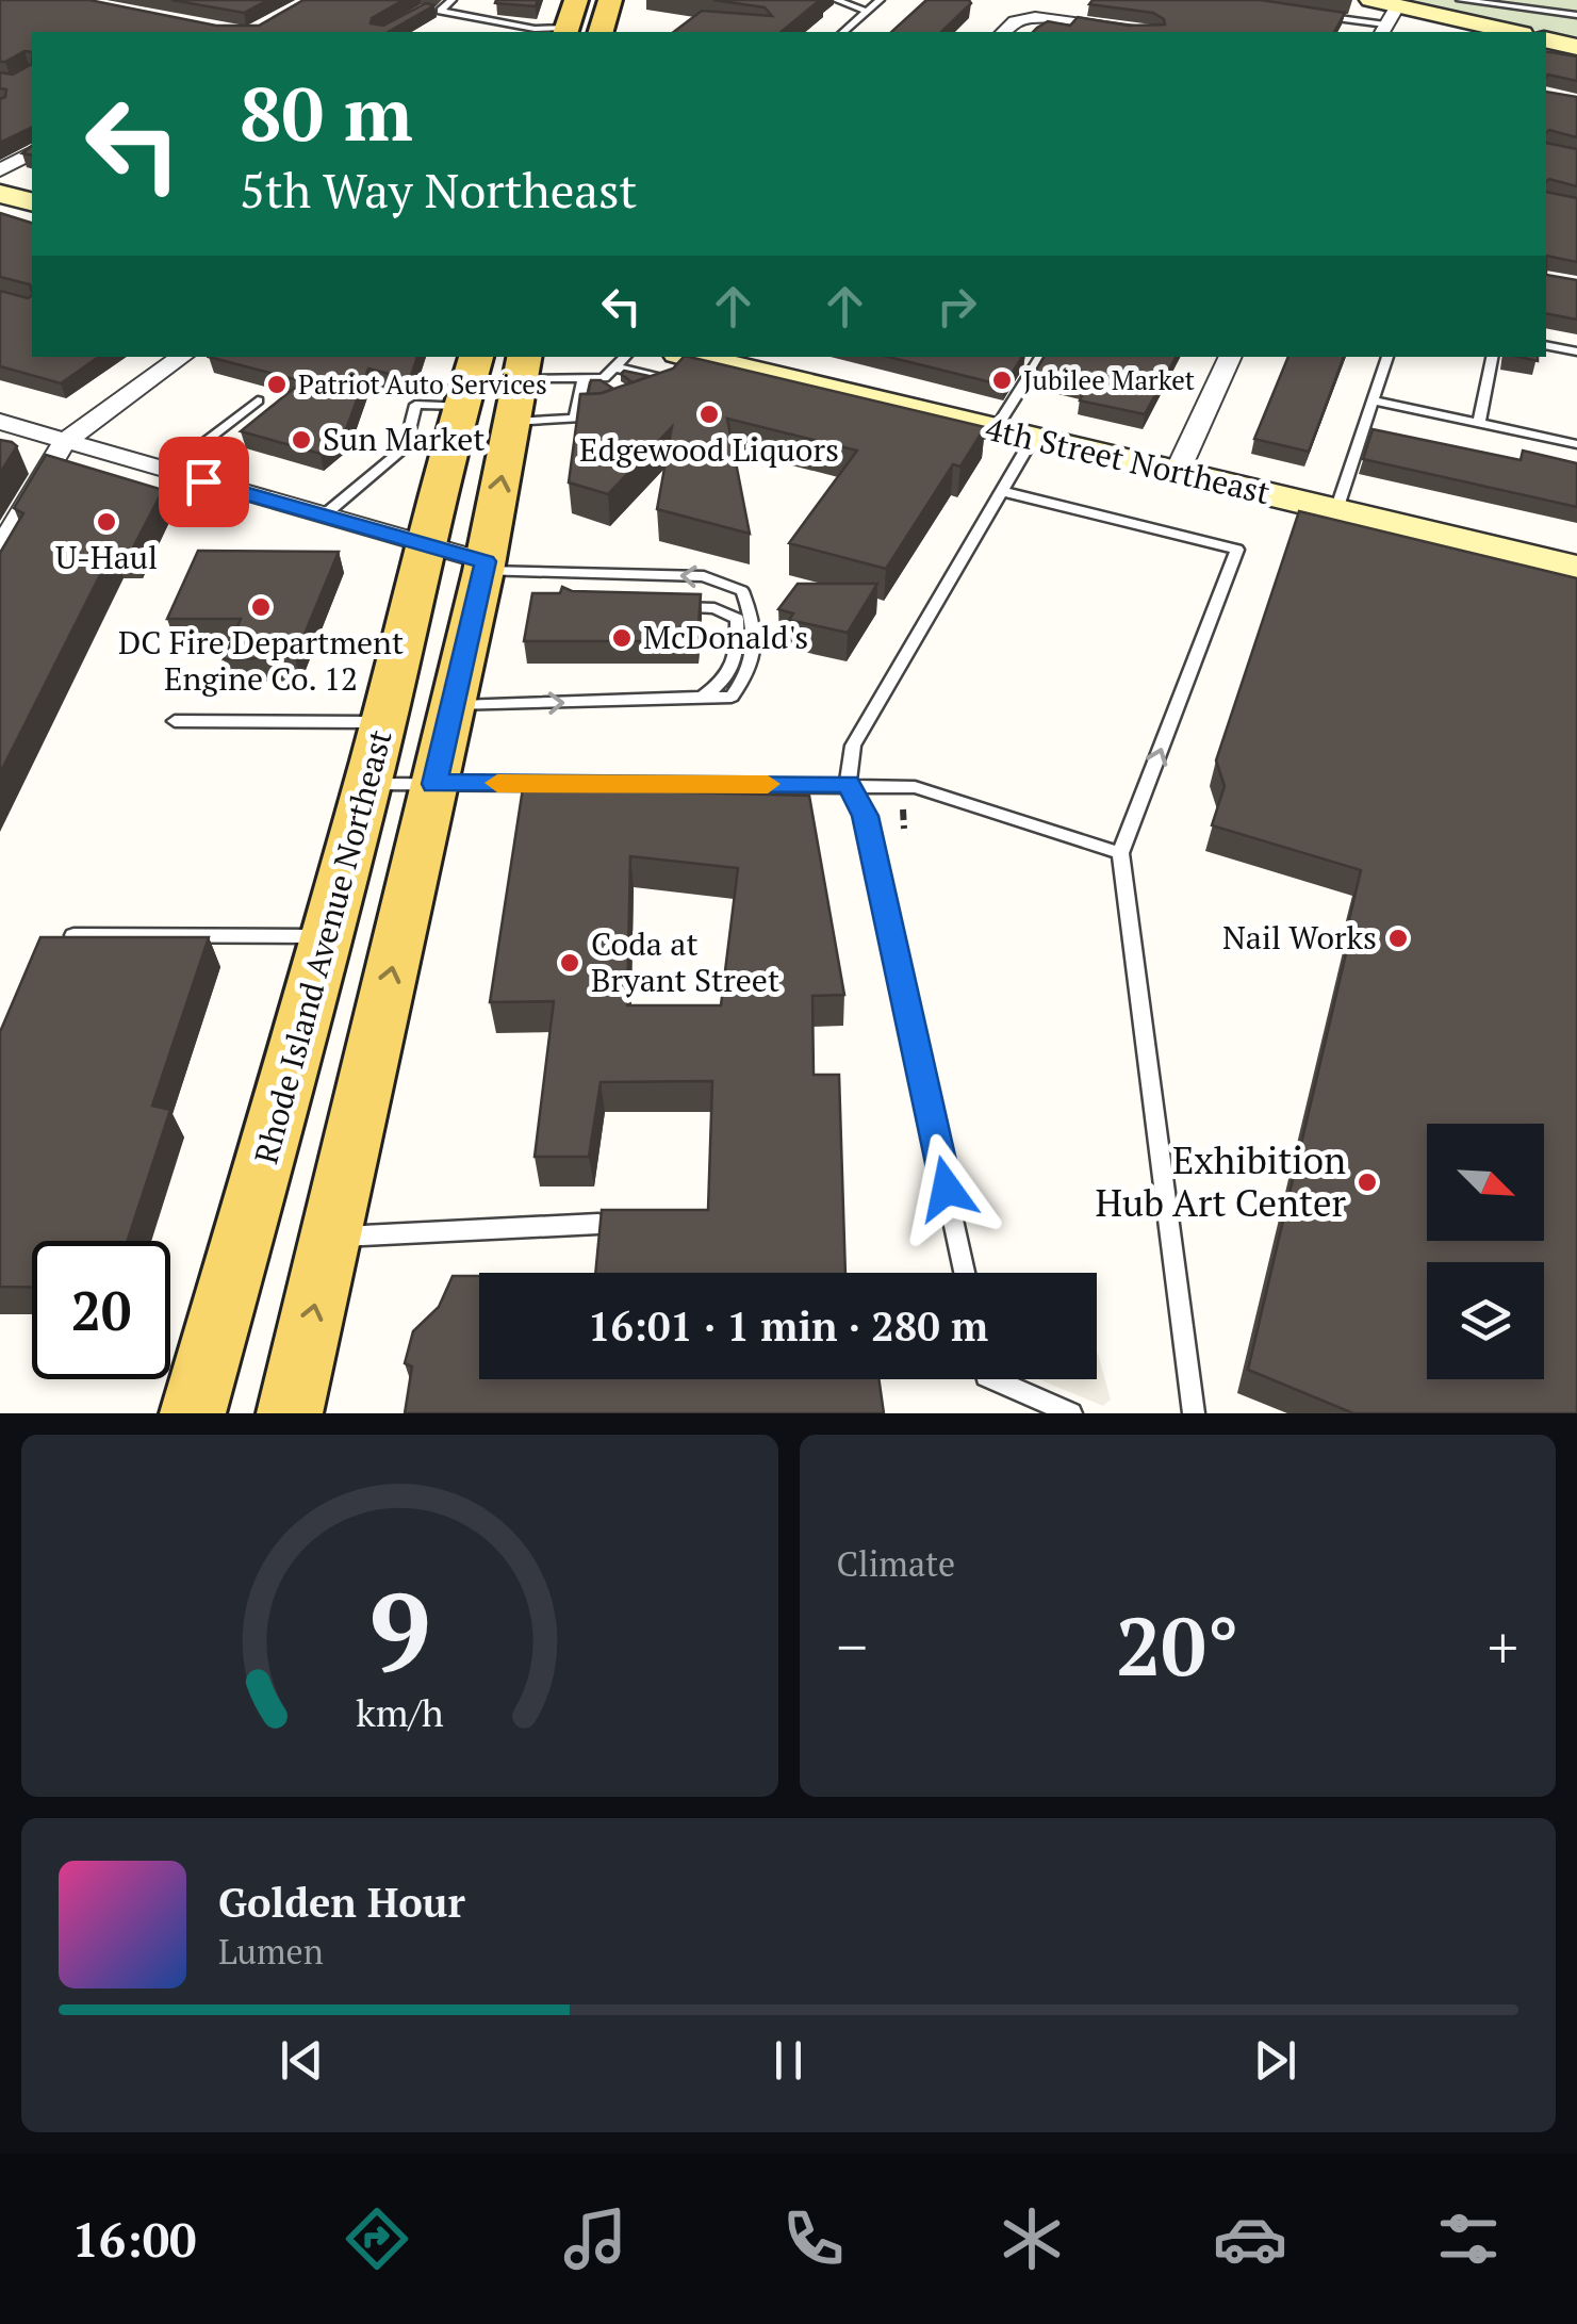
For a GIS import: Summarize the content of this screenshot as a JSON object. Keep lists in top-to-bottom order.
{
  "streets": {
    "main road": ["Rhode Island Avenue Northeast"],
    "street": ["4th Street Northeast"]
  },
  "places": [
    "Jubilee Market",
    "Patriot Auto Services",
    "Edgewood Liquors",
    "Sun Market",
    "U-Haul",
    "DC Fire Department Engine Co. 12",
    "McDonald's",
    "Nail Works",
    "Coda at Bryant Street",
    "Exhibition Hub Art Center"
  ],
  "north": "bottom right",
  "page": {
    "turn": ["80 m", "5th Way Northeast"],
    "limit": "20",
    "trip": "16:01 · 1 min · 280 m",
    "tile": "Climate",
    "heat": ["−", "20°", "+"],
    "song": ["Golden Hour", "Lumen"],
    "tabs": "16:00",
    "gauge": ["9", "km/h"]
  }
}
